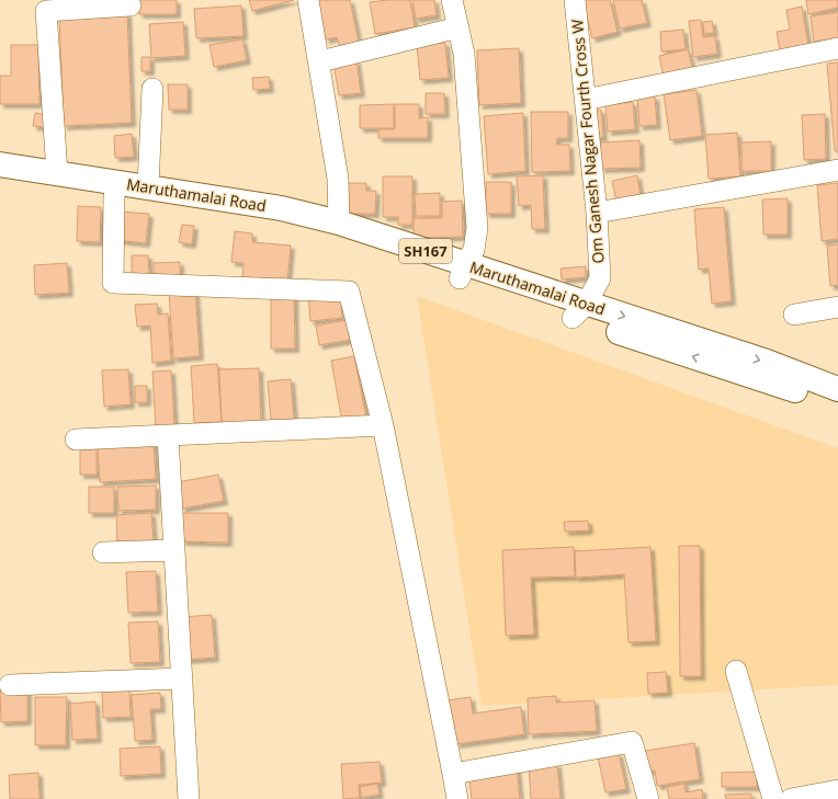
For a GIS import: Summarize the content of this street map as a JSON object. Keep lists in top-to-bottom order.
{
  "streets": {
    "main road": ["Maruthamalai Road", "SH167"],
    "street": ["Om Ganesh Nagar Fourth Cross W"]
  },
  "crossings": [
    ["Om Ganesh Nagar Fourth Cross W", "Maruthamalai Road"]
  ]
}
